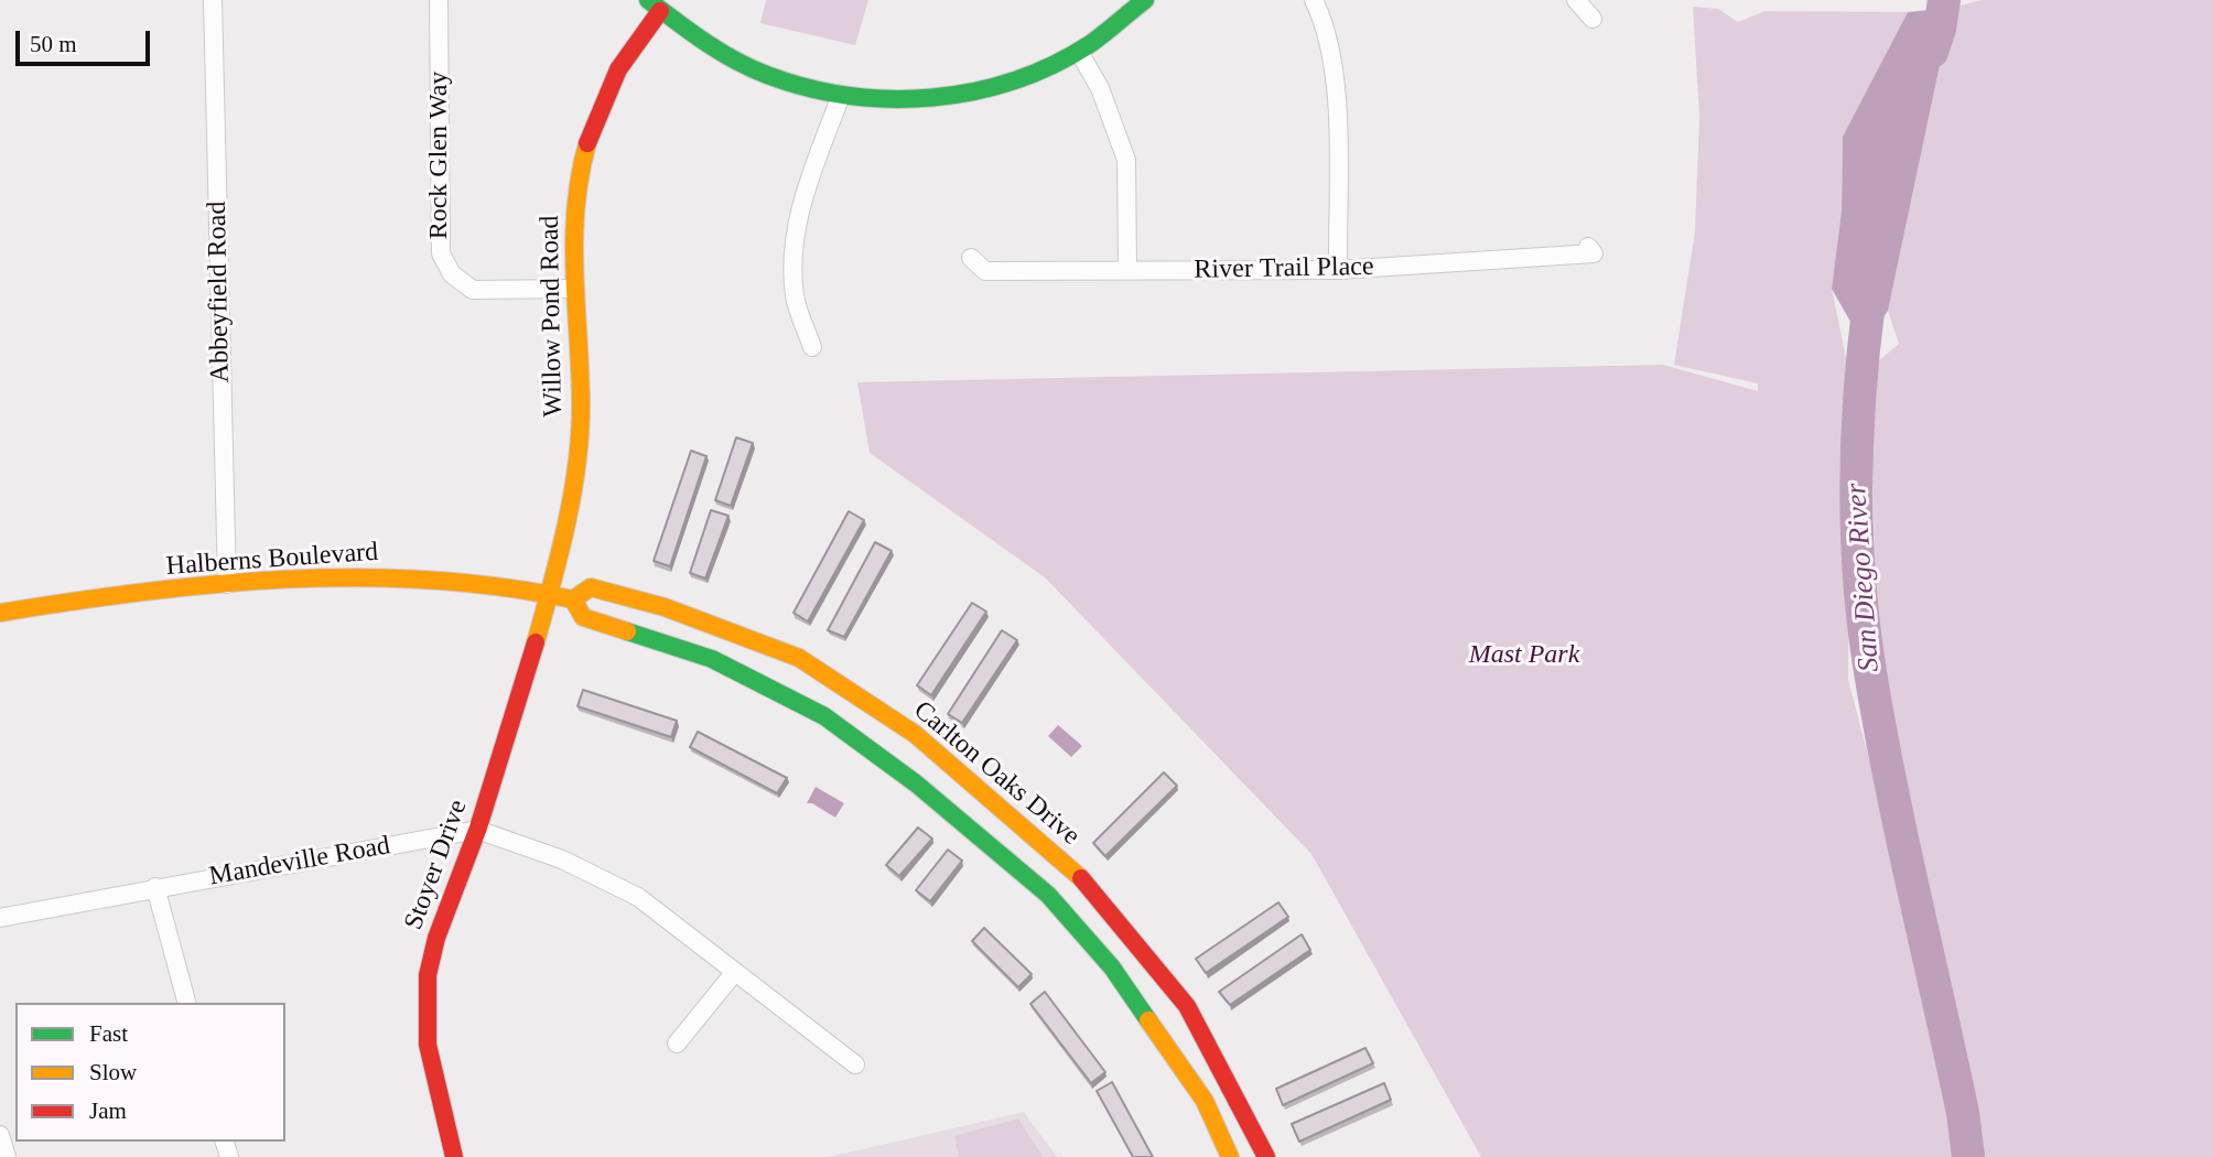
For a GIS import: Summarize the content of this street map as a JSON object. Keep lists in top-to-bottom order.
{
  "streets": {
    "main road": [
      "Willow Pond Road",
      "Halberns Boulevard",
      "Carlton Oaks Drive",
      "Stoyer Drive"
    ],
    "street": [
      "Rock Glen Way",
      "River Trail Place",
      "Abbeyfield Road",
      "Mandeville Road"
    ]
  },
  "crossings": [
    ["Rock Glen Way", "Willow Pond Road"],
    ["Abbeyfield Road", "Halberns Boulevard"],
    ["Willow Pond Road", "Halberns Boulevard"],
    ["Willow Pond Road", "Carlton Oaks Drive"],
    ["Willow Pond Road", "Stoyer Drive"],
    ["Halberns Boulevard", "Carlton Oaks Drive"],
    ["Halberns Boulevard", "Stoyer Drive"],
    ["Carlton Oaks Drive", "Stoyer Drive"],
    ["Mandeville Road", "Stoyer Drive"]
  ],
  "water": ["San Diego River"],
  "parks": ["Mast Park"],
  "legend": ["Fast", "Slow", "Jam"],
  "scale_bar": "50 m"
}
